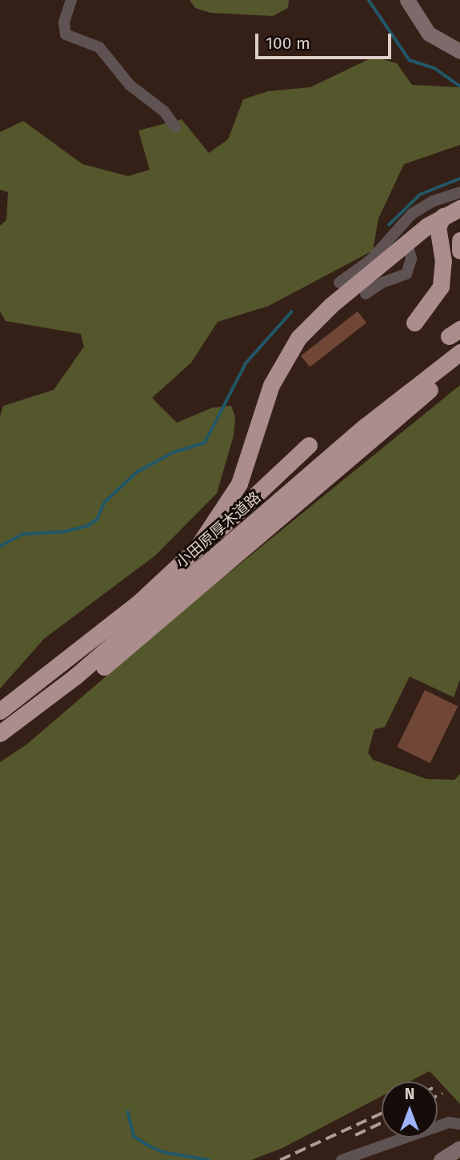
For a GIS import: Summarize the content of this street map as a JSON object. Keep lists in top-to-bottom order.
{
  "streets": {
    "highway": ["小田原厚木道路"]
  },
  "scale_bar": "100 m",
  "north": "top"
}
